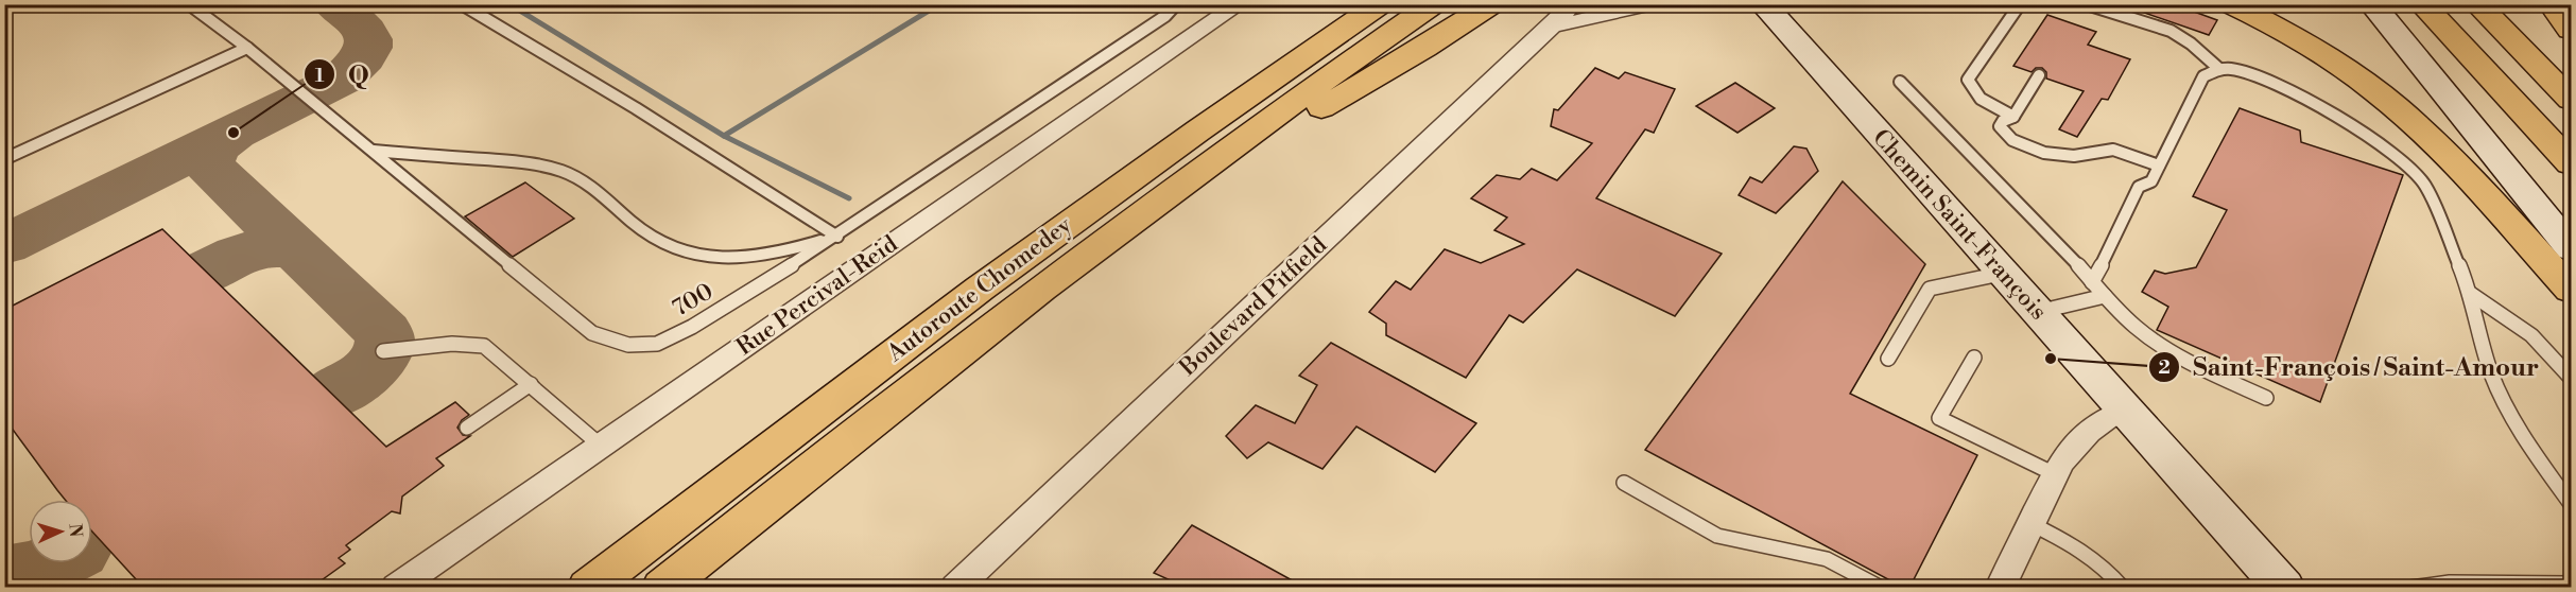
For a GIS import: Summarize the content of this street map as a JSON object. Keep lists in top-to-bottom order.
{
  "streets": {
    "highway": ["Autoroute Chomedey"],
    "street": ["Chemin Saint-François", "Rue Percival-Reid", "Boulevard Pitfield"],
    "lane": ["700"]
  },
  "places": ["Q", "Saint-François / Saint-Amour"],
  "north": "right"
}
